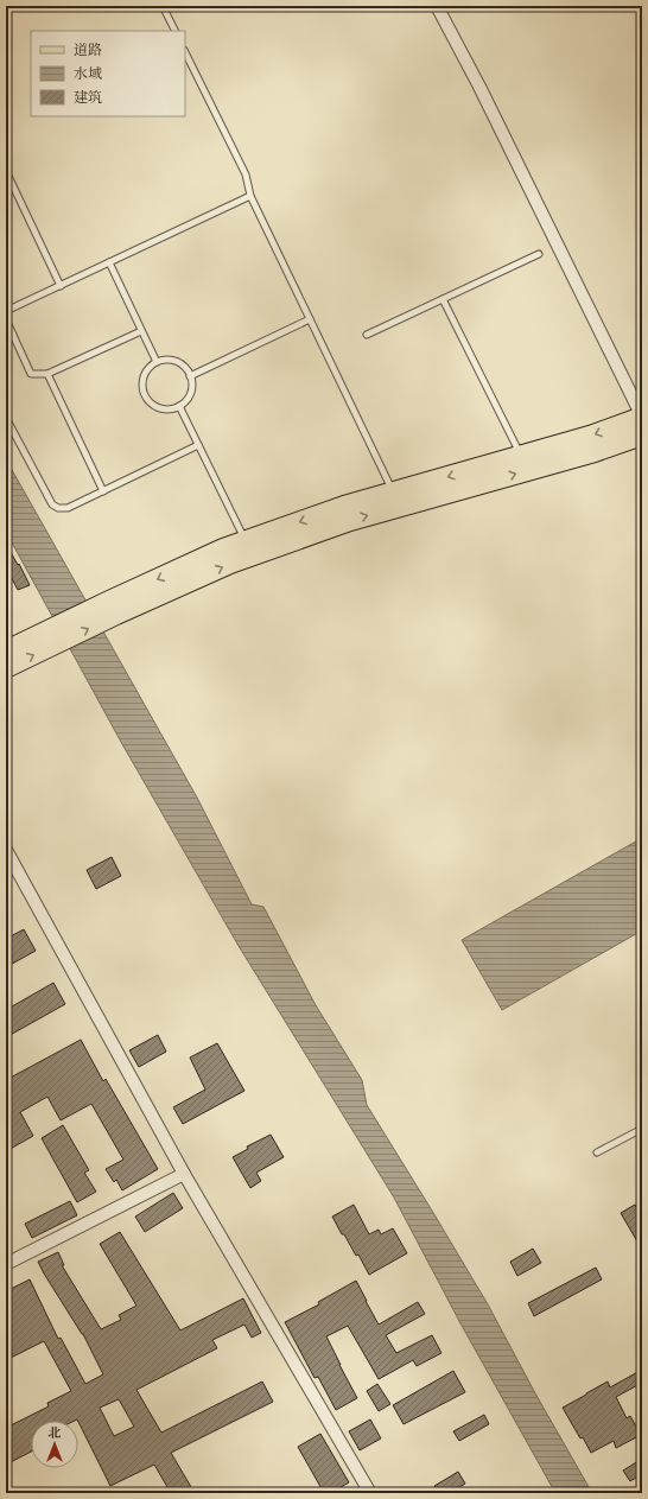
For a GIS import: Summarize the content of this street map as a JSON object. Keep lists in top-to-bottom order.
{
  "legend": ["道路", "水域", "建筑"],
  "north": "top"
}
